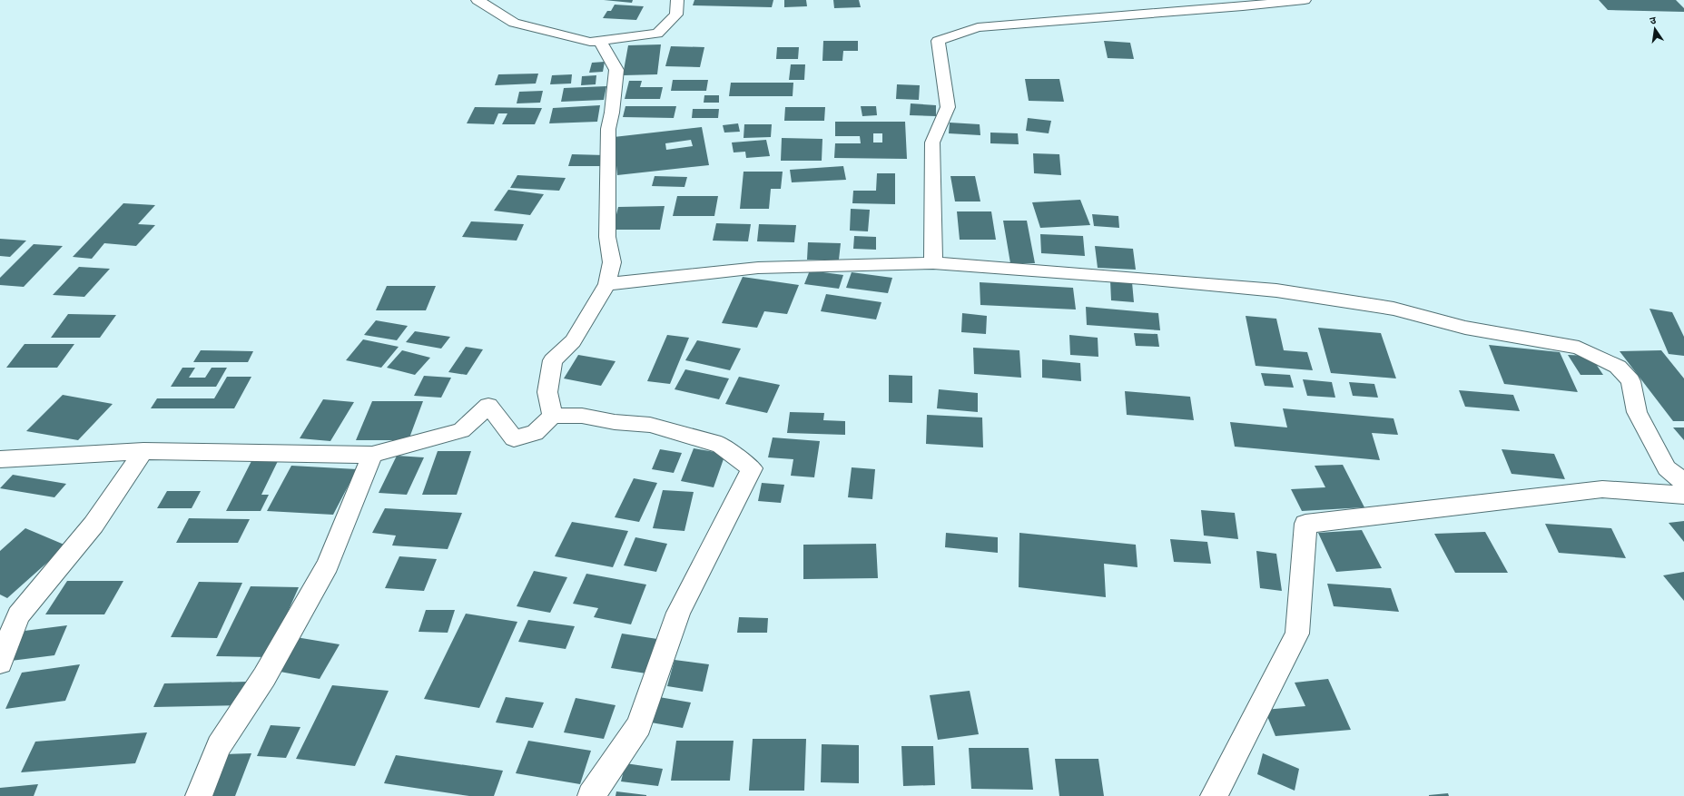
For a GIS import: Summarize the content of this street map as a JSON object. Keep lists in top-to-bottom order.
{
  "north": "top"
}
